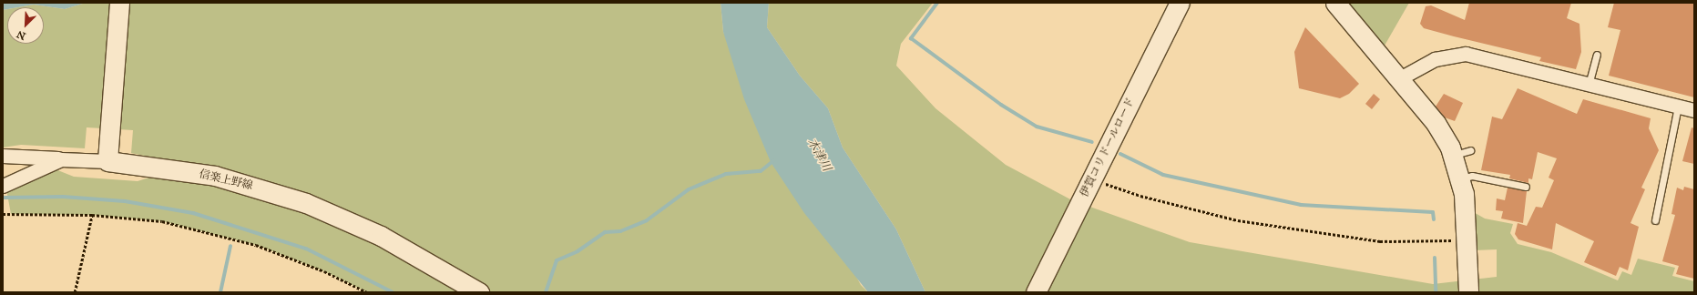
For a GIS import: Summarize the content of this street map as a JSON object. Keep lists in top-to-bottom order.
{
  "streets": {
    "street": ["伊賀コリドールロード", "信楽上野線"]
  },
  "water": ["木津川"],
  "north": "bottom left"
}
